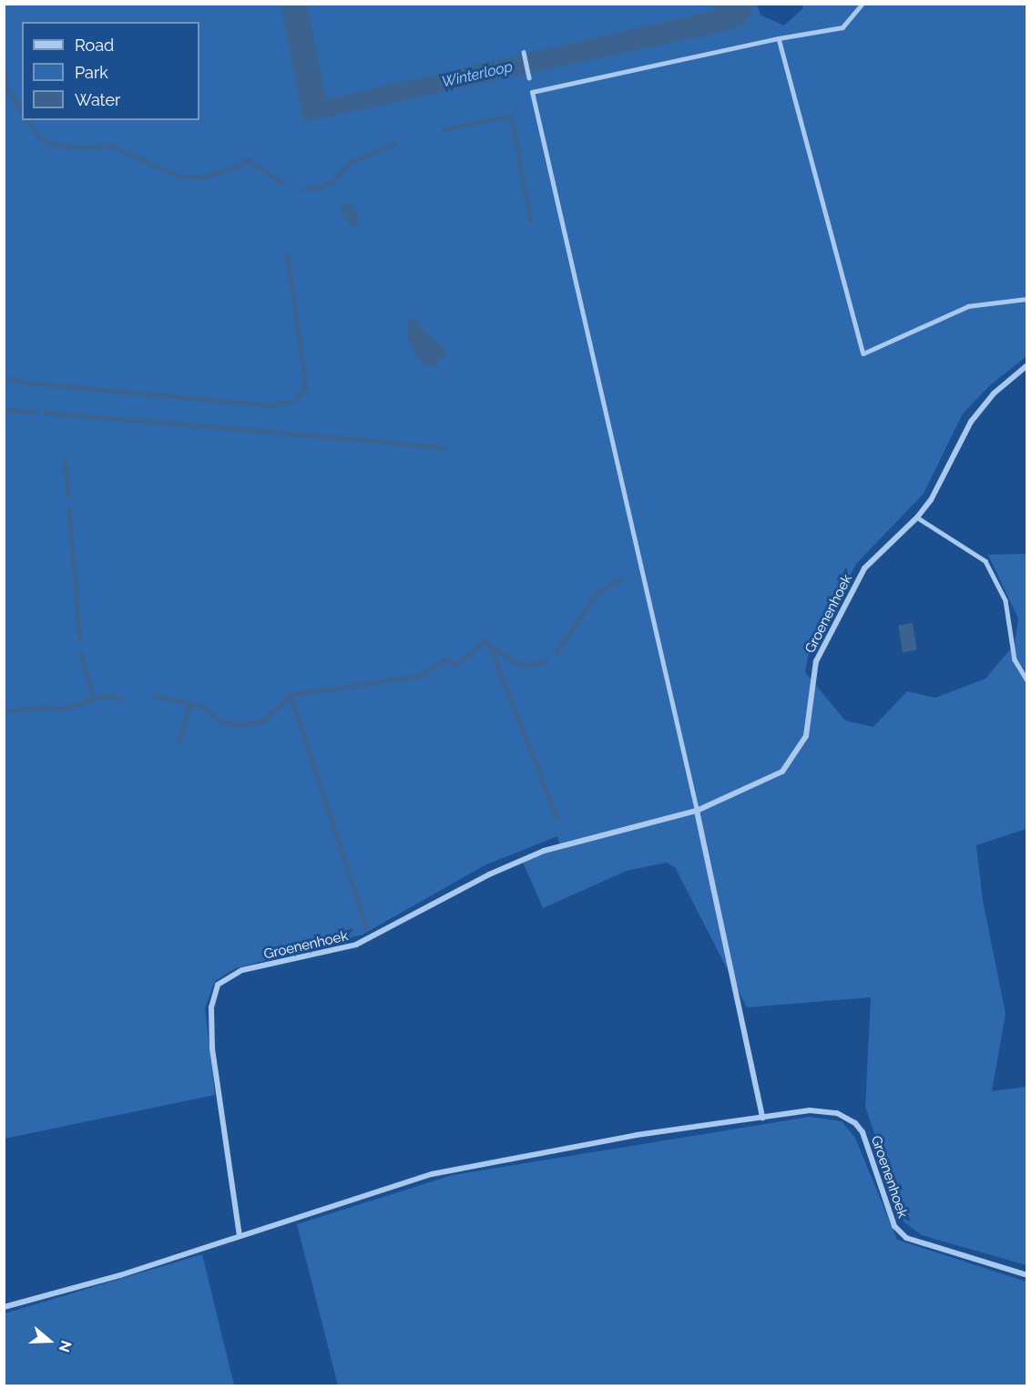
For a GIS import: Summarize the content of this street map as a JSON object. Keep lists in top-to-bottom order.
{
  "streets": {
    "street": ["Groenenhoek"]
  },
  "water": ["Winterloop"],
  "legend": ["Road", "Park", "Water"],
  "north": "right"
}
